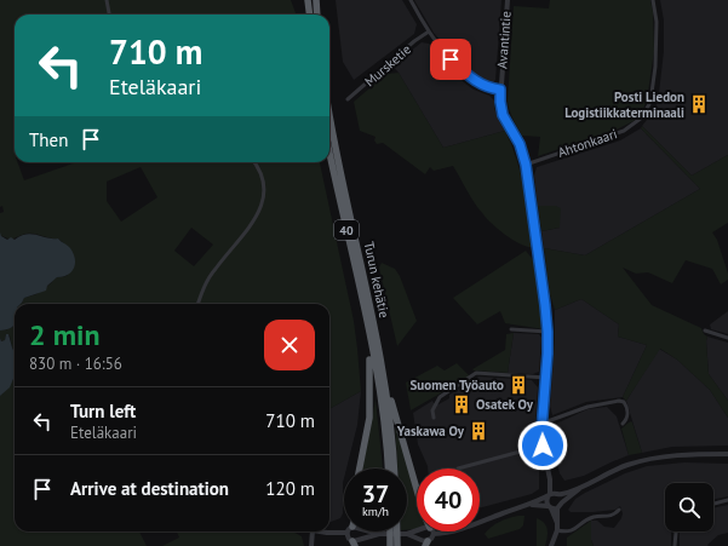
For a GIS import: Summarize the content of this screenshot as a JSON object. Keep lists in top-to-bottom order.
{
  "streets": {
    "highway": ["40", "Turun kehätie"],
    "street": ["Avantintie", "Mursketie", "Ahtonkaari"]
  },
  "crossings": [
    ["Avantintie", "Ahtonkaari"]
  ],
  "places": {
    "building": [
      "Posti Liedon Logistiikkaterminaali",
      "Suomen Työauto",
      "Osatek Oy",
      "Yaskawa Oy"
    ]
  },
  "page": {
    "turn": ["710 m", "Eteläkaari"],
    "then": "Then",
    "heading": ["2 min", "830 m · 16:56"],
    "list": [
      {
        "name": "Turn left",
        "note": "Eteläkaari",
        "value": "710 m"
      },
      {
        "name": "Arrive at destination",
        "value": "120 m"
      }
    ],
    "speed": "37 km/h",
    "limit": "40"
  }
}
